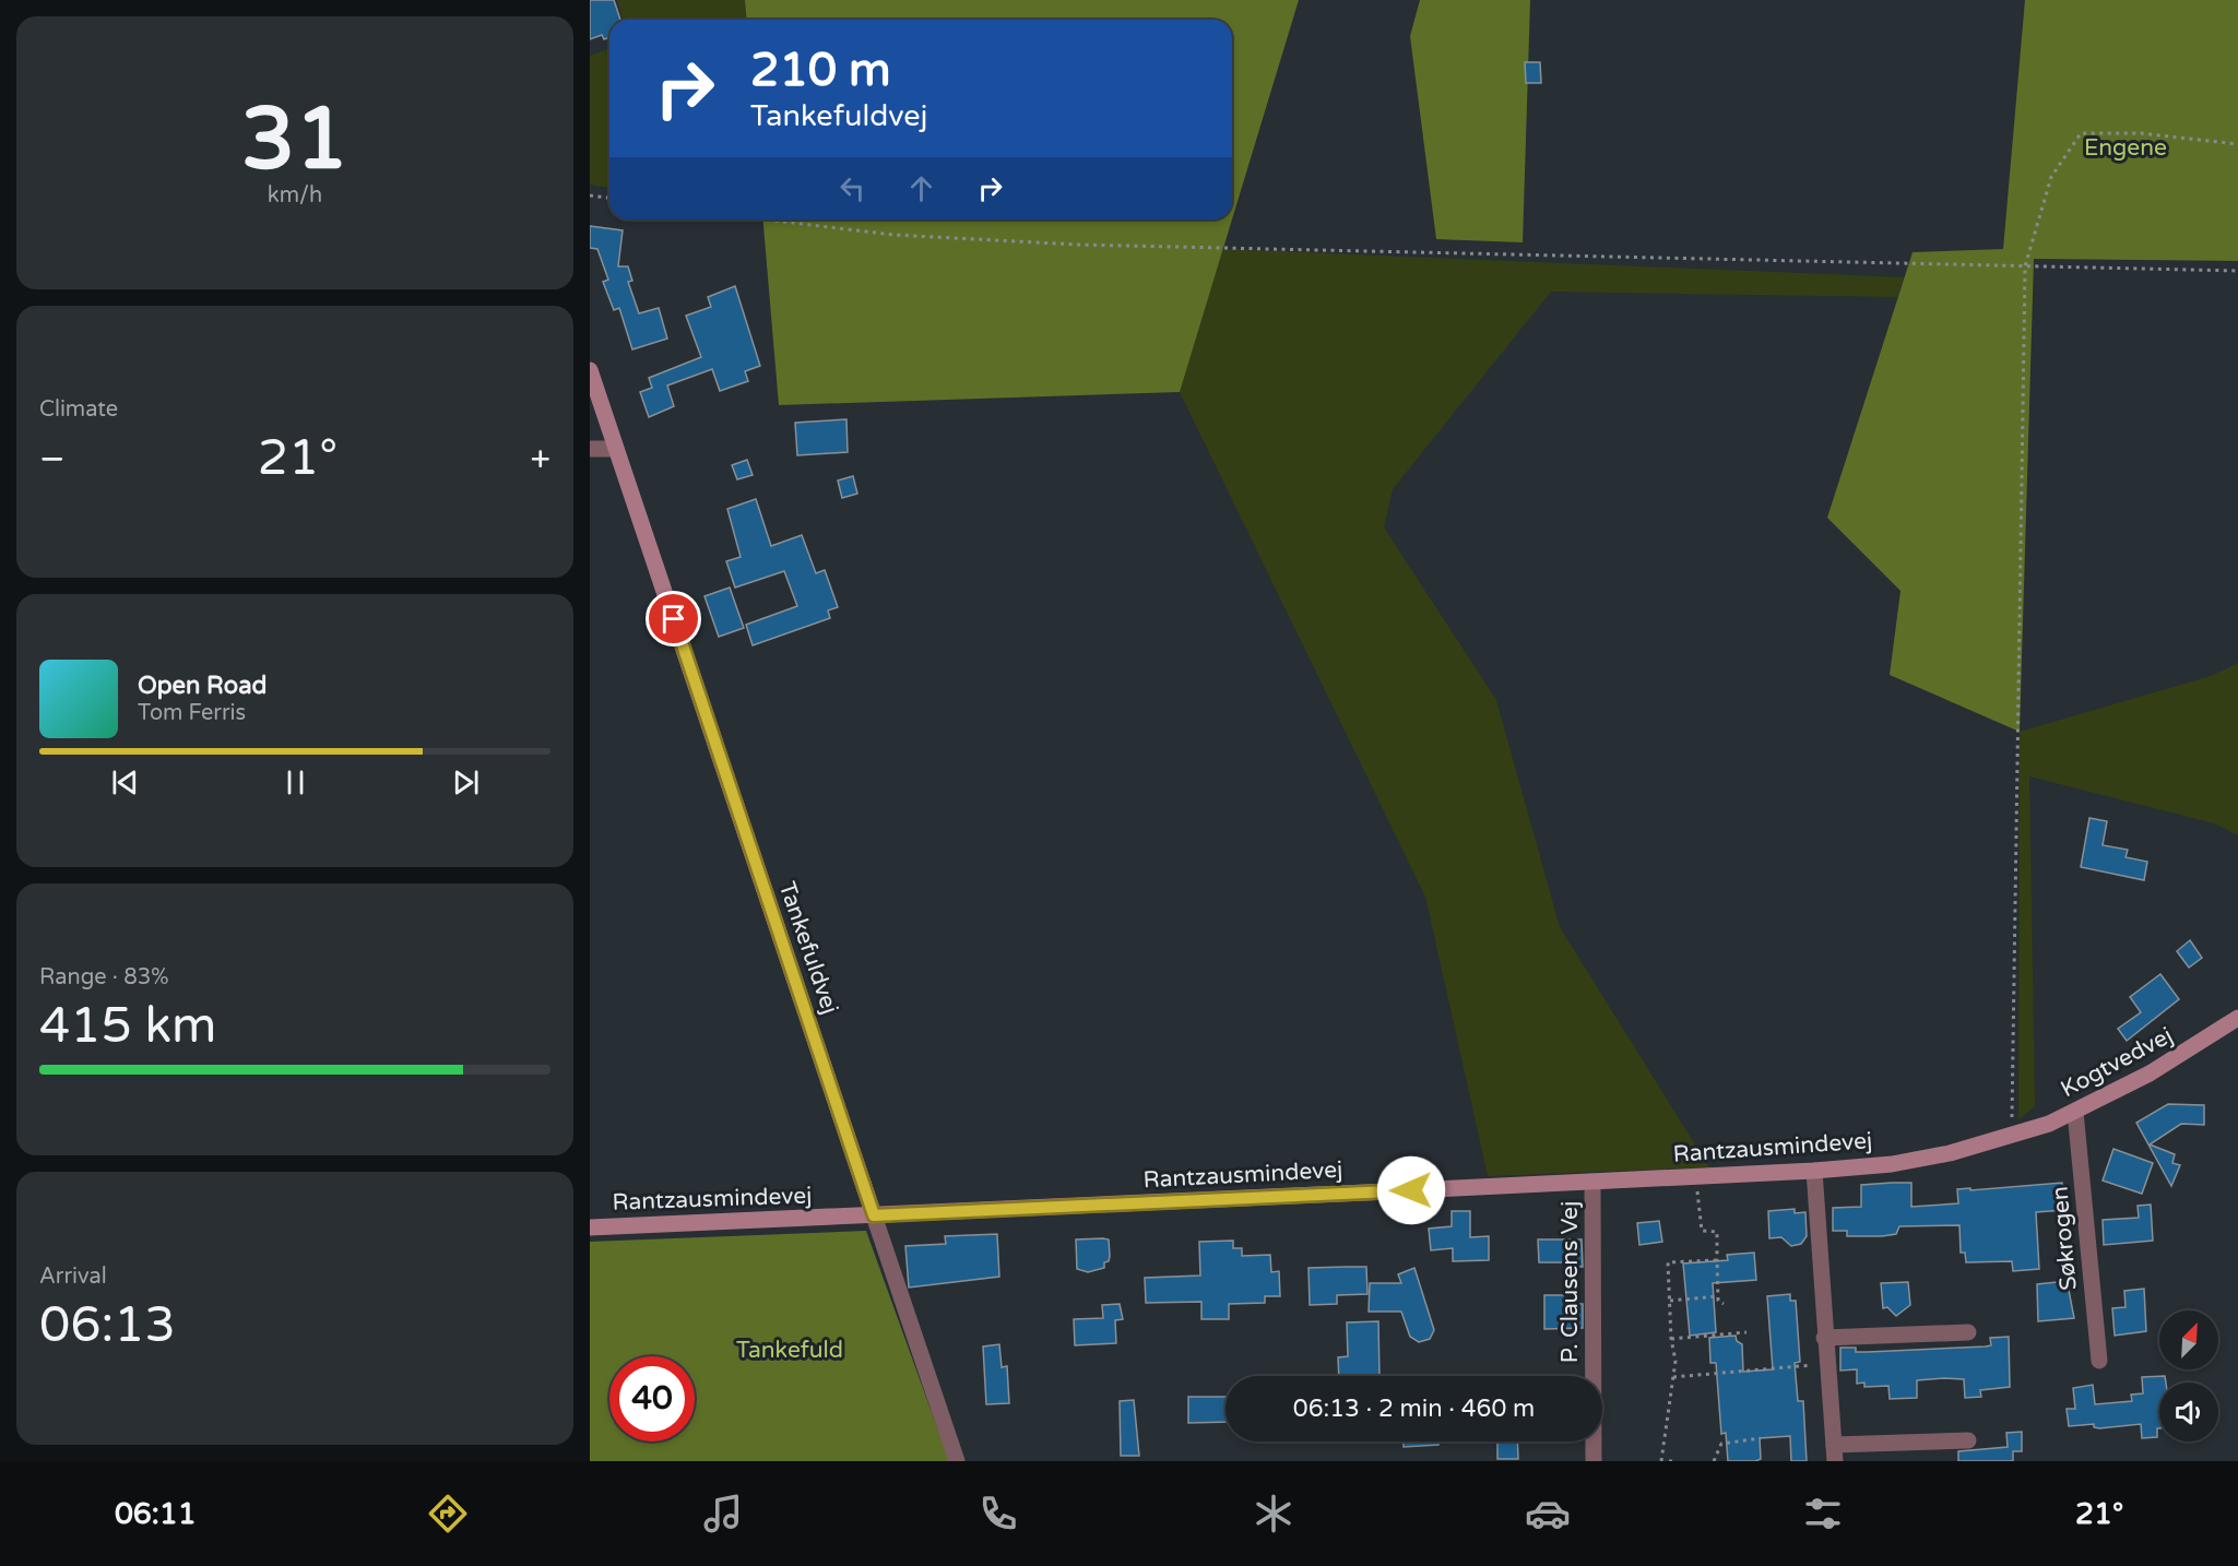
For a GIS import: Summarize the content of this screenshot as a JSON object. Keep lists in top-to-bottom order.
{
  "streets": {
    "street": [
      "Tankefuldvej",
      "Kogtvedvej",
      "Rantzausmindevej",
      "Søkrogen",
      "P. Clausens Vej"
    ]
  },
  "crossings": [
    ["Tankefuldvej", "Rantzausmindevej"],
    ["Kogtvedvej", "Rantzausmindevej"],
    ["Kogtvedvej", "Søkrogen"],
    ["Rantzausmindevej", "P. Clausens Vej"]
  ],
  "parks": ["Engene", "Tankefuld"],
  "north": "top right",
  "page": {
    "tile": [
      ["31", "km/h"],
      "Climate",
      ["Range · 83%", "415 km"],
      ["Arrival", "06:13"]
    ],
    "turn": ["210 m", "Tankefuldvej"],
    "heat": ["−", "21°", "+"],
    "song": ["Open Road", "Tom Ferris"],
    "limit": "40",
    "trip": "06:13 · 2 min · 460 m",
    "tabs": ["06:11", "21°"]
  }
}
